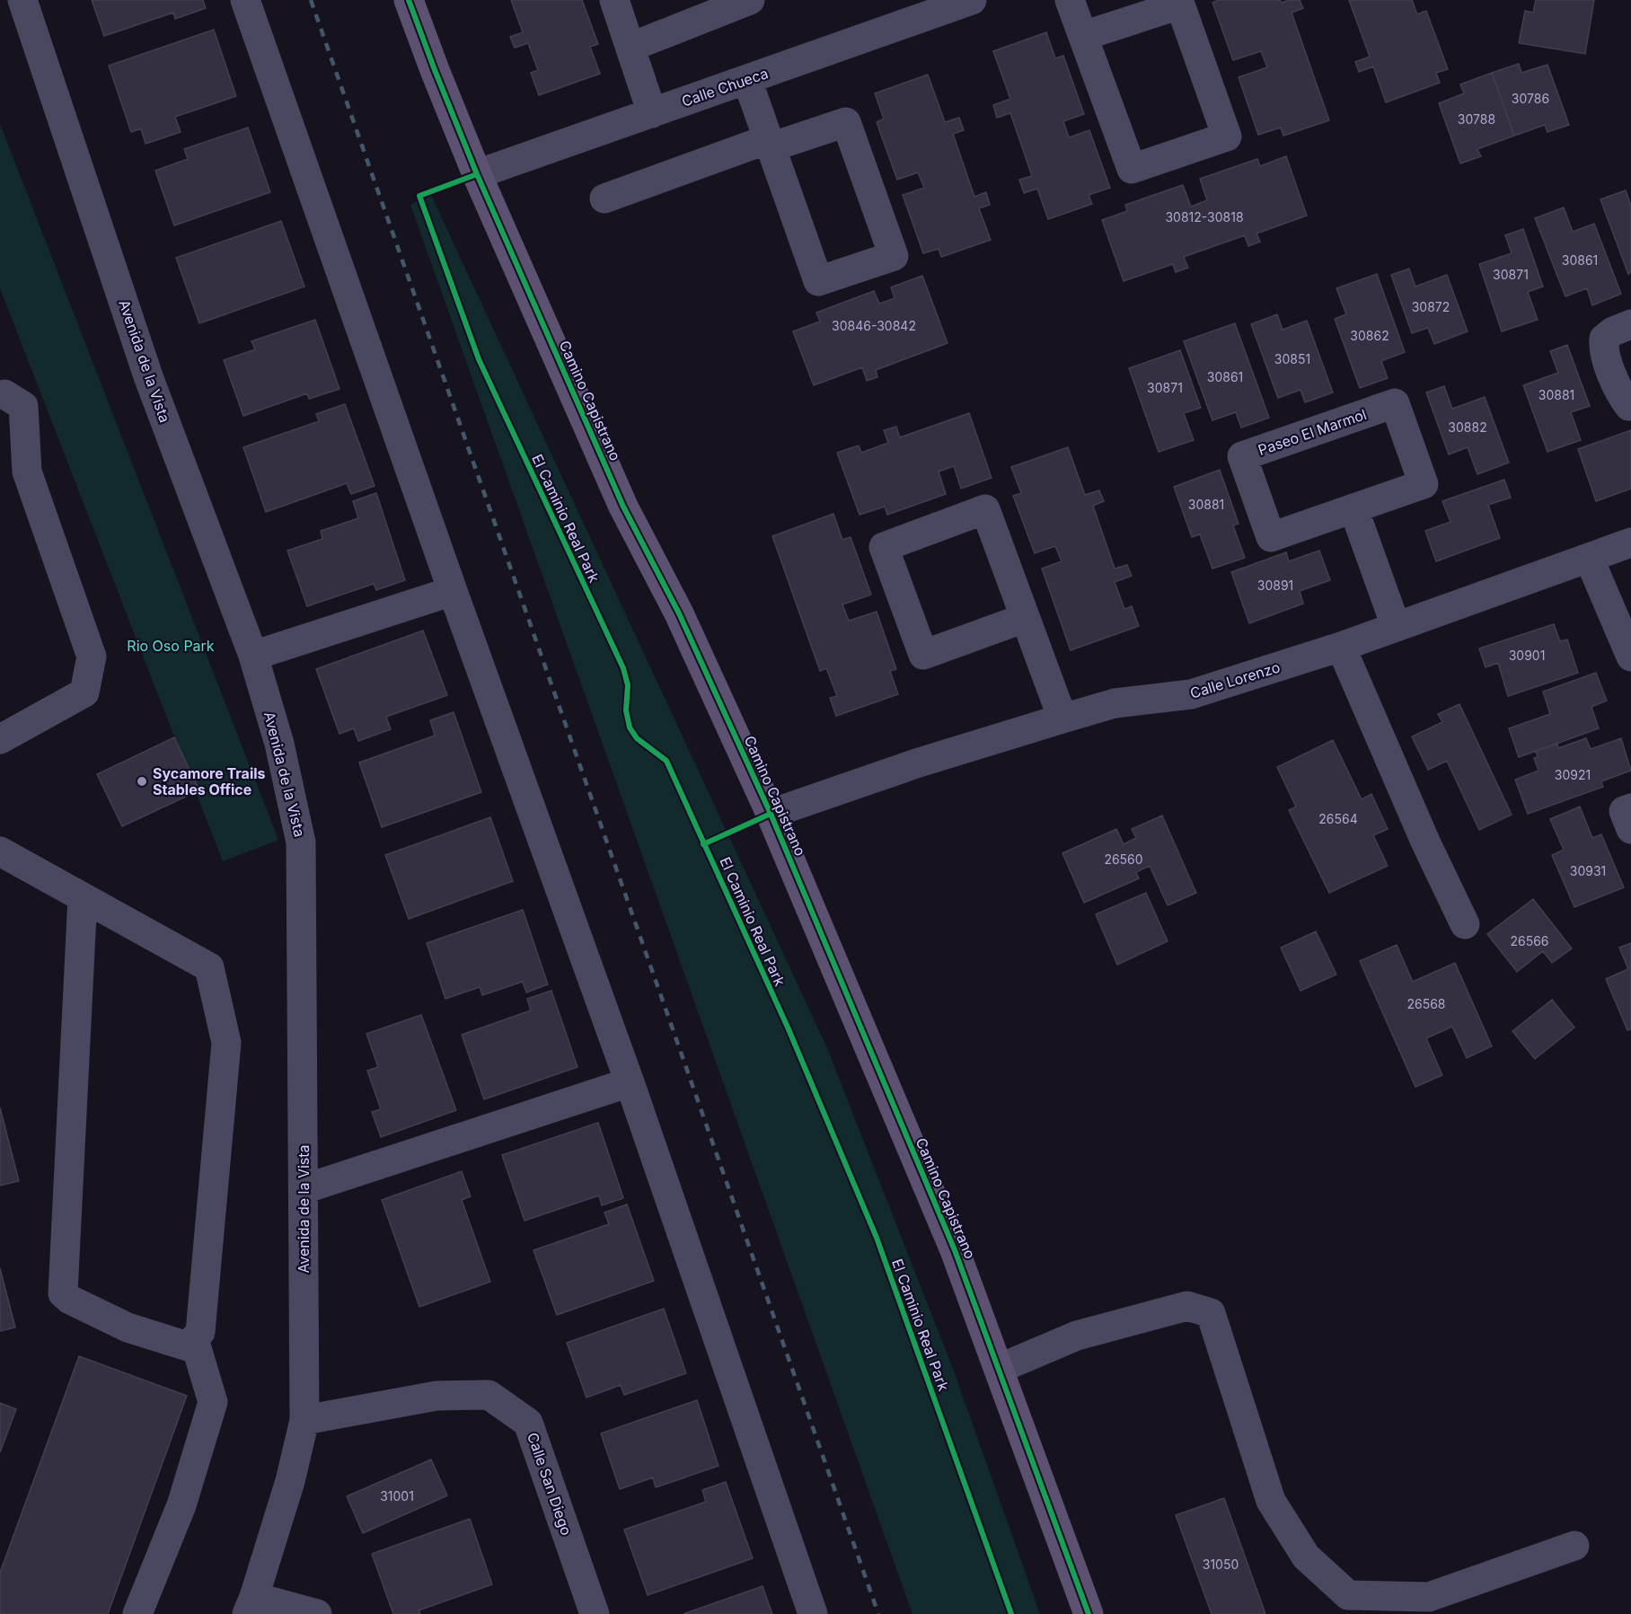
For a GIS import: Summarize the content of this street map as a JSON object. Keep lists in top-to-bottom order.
{
  "streets": {
    "main road": ["Camino Capistrano"],
    "street": [
      "Calle Chueca",
      "Avenida de la Vista",
      "Paseo El Marmol",
      "Calle Lorenzo",
      "Calle San Diego"
    ],
    "cycle path": ["El Caminio Real Park"]
  },
  "crossings": [
    ["Calle Chueca", "Camino Capistrano"],
    ["Avenida de la Vista", "Calle San Diego"],
    ["Camino Capistrano", "Calle Lorenzo"]
  ],
  "parks": ["Rio Oso Park"],
  "places": ["Sycamore Trails Stables Office"],
  "house_numbers": [
    "30786",
    "30788",
    "30812-30818",
    "30861",
    "30871",
    "30872",
    "30846-30842",
    "30862",
    "30851",
    "30861",
    "30871",
    "30881",
    "30882",
    "30881",
    "30891",
    "30901",
    "30921",
    "26564",
    "26560",
    "30931",
    "26566",
    "26568",
    "31001",
    "31050"
  ]
}
